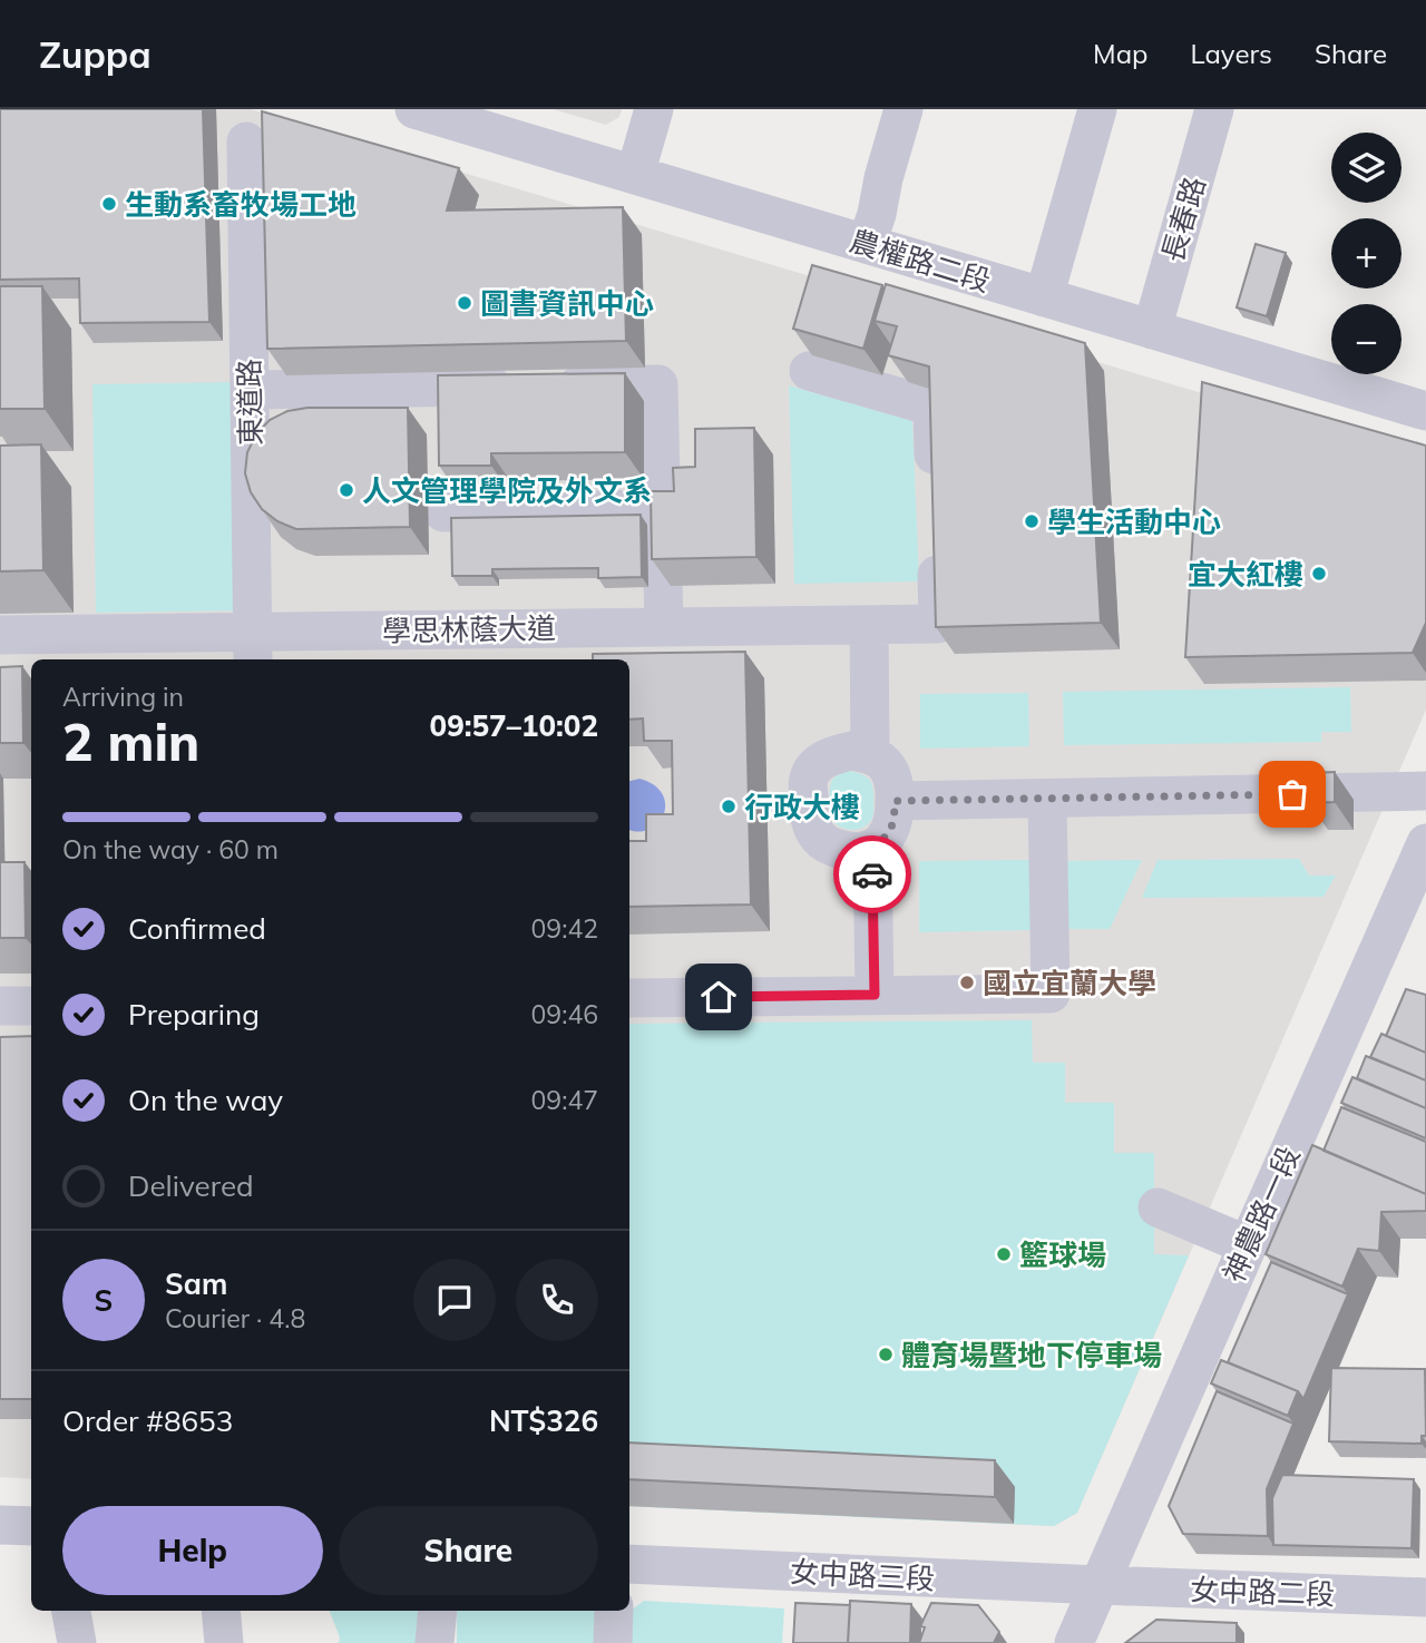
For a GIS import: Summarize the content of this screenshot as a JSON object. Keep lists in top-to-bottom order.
{
  "streets": {
    "street": [
      "長春路",
      "農權路二段",
      "東道路",
      "學思林蔭大道",
      "神農路一段",
      "女中路三段",
      "女中路二段"
    ]
  },
  "crossings": [
    ["長春路", "農權路二段"],
    ["東道路", "學思林蔭大道"],
    ["神農路一段", "女中路三段"],
    ["神農路一段", "女中路二段"],
    ["女中路三段", "女中路二段"]
  ],
  "places": [
    "生動系畜牧場工地",
    "圖書資訊中心",
    "人文管理學院及外文系",
    "學生活動中心",
    "宜大紅樓",
    "行政大樓",
    "國立宜蘭大學",
    "籃球場",
    "體育場暨地下停車場"
  ],
  "page": {
    "header": "Zuppa",
    "nav": ["Map", "Layers", "Share"],
    "map_buttons": ["+", "−"],
    "heading": ["2 min", "Arriving in", "09:57–10:02"],
    "panel": [
      "Sam",
      "Courier · 4.8",
      "Order #8653",
      "NT$326"
    ],
    "bar": "On the way · 60 m",
    "list": [
      ["Confirmed", "09:42"],
      ["Preparing", "09:46"],
      ["On the way", "09:47"],
      "Delivered"
    ],
    "round": "S",
    "buttons": ["Help", "Share"]
  }
}
